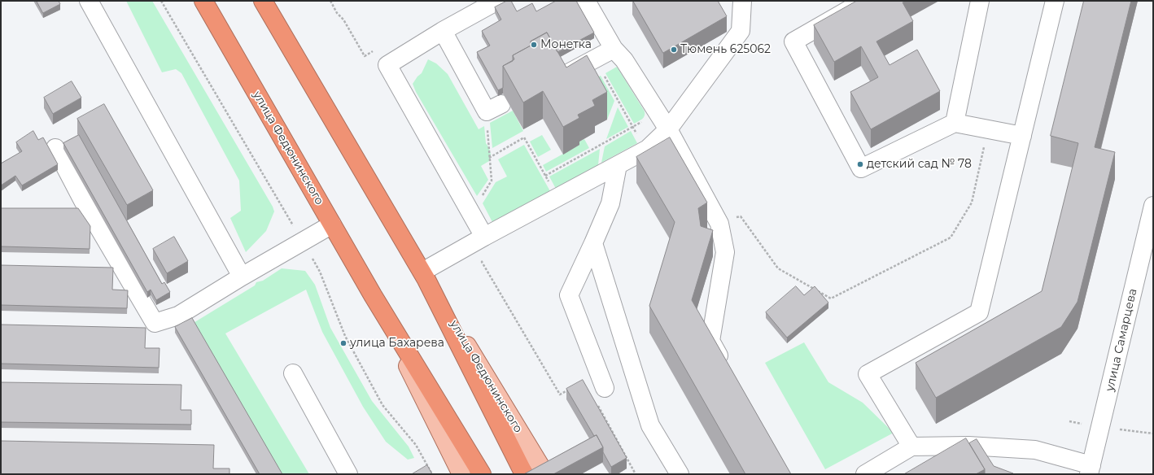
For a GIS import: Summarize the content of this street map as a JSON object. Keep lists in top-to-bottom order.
{
  "streets": {
    "highway": ["улица Федюнинского"],
    "street": ["улица Самарцева"]
  },
  "places": [
    "Монетка",
    "Тюмень 625062",
    "детский сад № 78",
    "улица Бахарева"
  ]
}
